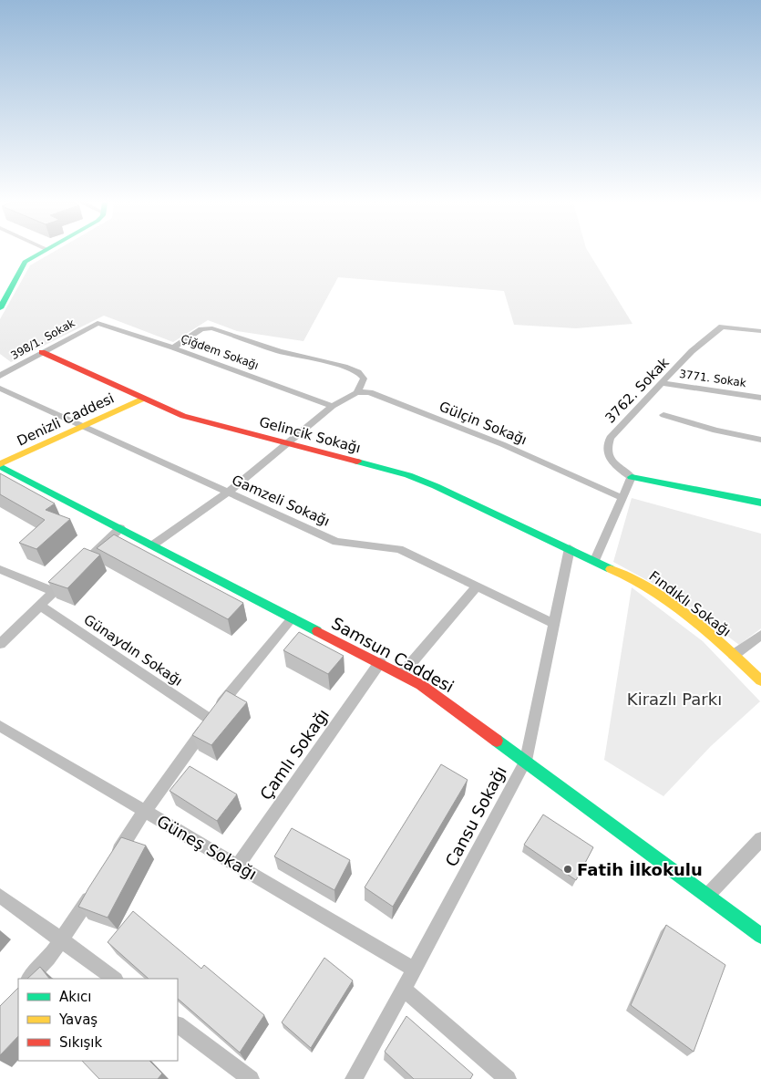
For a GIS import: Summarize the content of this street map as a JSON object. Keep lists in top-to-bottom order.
{
  "streets": {
    "street": [
      "398/1. Sokak",
      "Çiğdem Sokağı",
      "3771. Sokak",
      "3762. Sokak",
      "Denizli Caddesi",
      "Gülçin Sokağı",
      "Gelincik Sokağı",
      "Gamzeli Sokağı",
      "Fındıklı Sokağı",
      "Günaydın Sokağı",
      "Samsun Caddesi",
      "Çamlı Sokağı",
      "Cansu Sokağı",
      "Güneş Sokağı"
    ]
  },
  "crossings": [
    ["398/1. Sokak", "Çiğdem Sokağı"],
    ["398/1. Sokak", "Gelincik Sokağı"],
    ["3771. Sokak", "3762. Sokak"],
    ["Denizli Caddesi", "Gelincik Sokağı"],
    ["Denizli Caddesi", "Gamzeli Sokağı"],
    ["Denizli Caddesi", "Samsun Caddesi"],
    ["Gelincik Sokağı", "Fındıklı Sokağı"],
    ["Gelincik Sokağı", "Cansu Sokağı"],
    ["Gamzeli Sokağı", "Cansu Sokağı"],
    ["Fındıklı Sokağı", "Cansu Sokağı"],
    ["Samsun Caddesi", "Çamlı Sokağı"],
    ["Samsun Caddesi", "Cansu Sokağı"],
    ["Çamlı Sokağı", "Güneş Sokağı"],
    ["Cansu Sokağı", "Güneş Sokağı"]
  ],
  "parks": ["Kirazlı Parkı"],
  "places": ["Fatih İlkokulu"],
  "legend": ["Akıcı", "Yavaş", "Sıkışık"]
}
